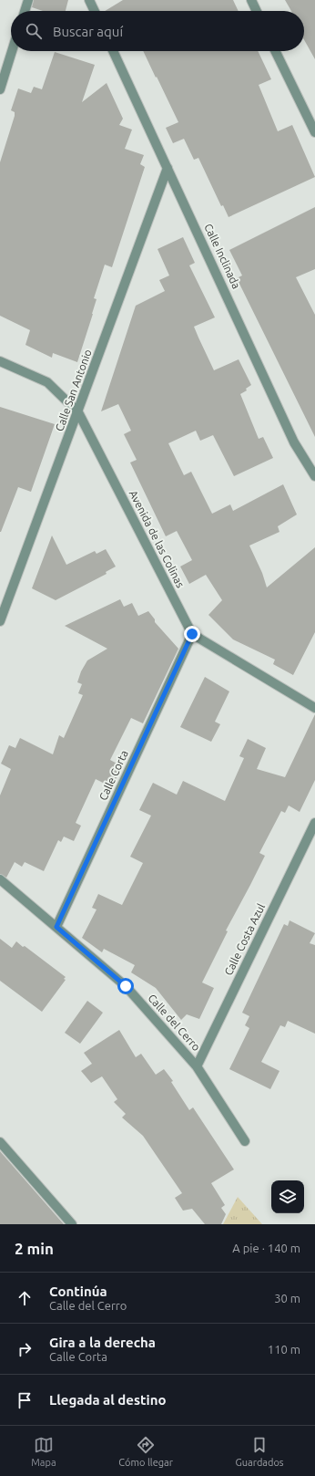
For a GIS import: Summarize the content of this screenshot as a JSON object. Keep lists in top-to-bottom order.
{
  "streets": {
    "street": [
      "Calle Inclinada",
      "Calle San Antonio",
      "Avenida de las Colinas",
      "Calle Corta",
      "Calle Costa Azul",
      "Calle del Cerro"
    ]
  },
  "crossings": [
    ["Calle Inclinada", "Calle San Antonio"],
    ["Calle San Antonio", "Avenida de las Colinas"],
    ["Avenida de las Colinas", "Calle Corta"],
    ["Calle Corta", "Calle del Cerro"],
    ["Calle Costa Azul", "Calle del Cerro"]
  ],
  "page": {
    "search": "Buscar aquí",
    "heading": ["2 min", "A pie · 140 m"],
    "list": [
      ["Continúa", "Calle del Cerro", "30 m"],
      ["Gira a la derecha", "Calle Corta", "110 m"],
      "Llegada al destino"
    ],
    "nav": ["Mapa", "Cómo llegar", "Guardados"]
  }
}
